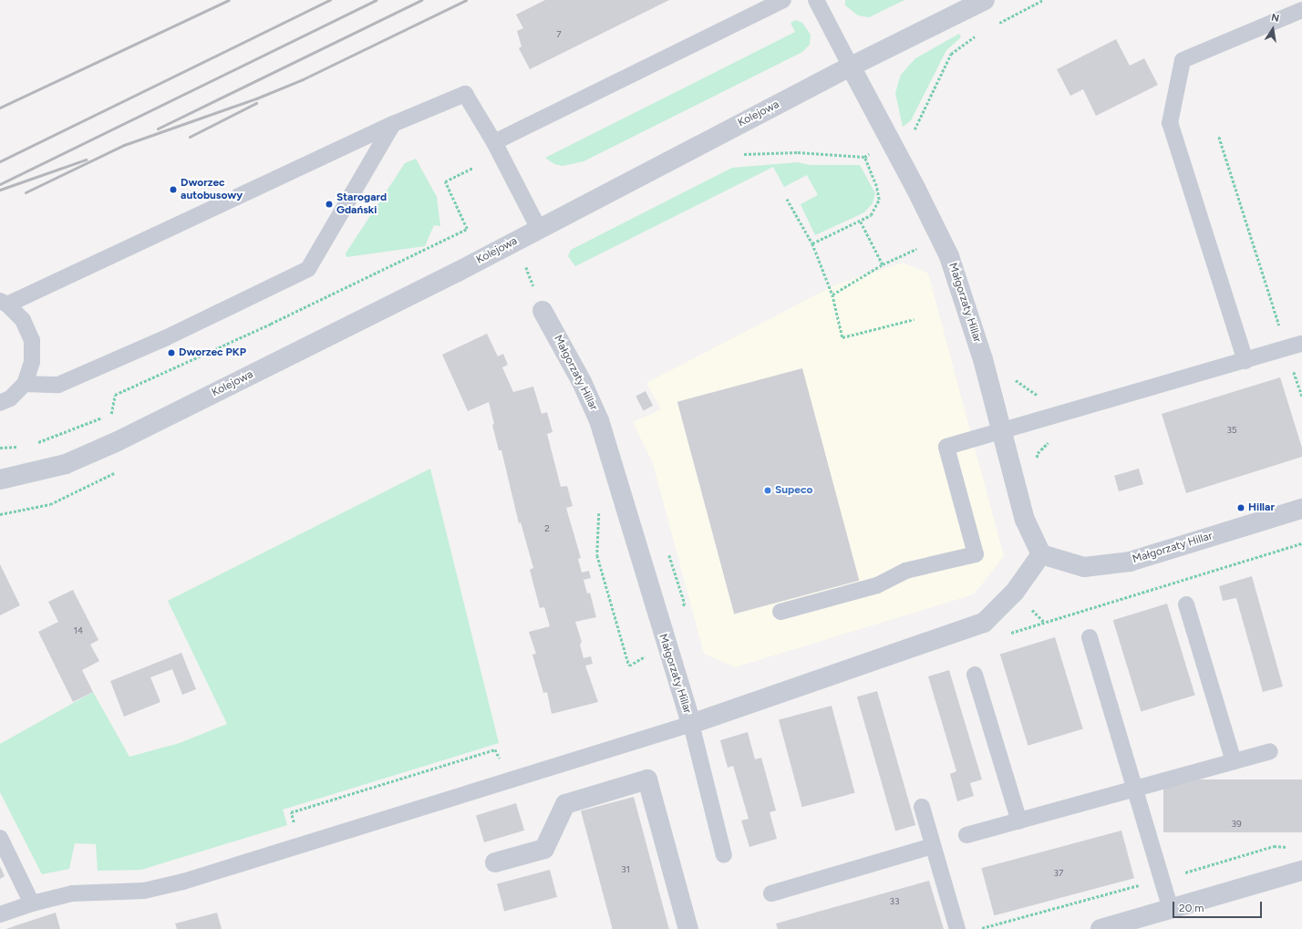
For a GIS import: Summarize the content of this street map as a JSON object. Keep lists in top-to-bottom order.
{
  "streets": {
    "street": ["Kolejowa", "Małgorzaty Hillar"]
  },
  "crossings": [
    ["Kolejowa", "Małgorzaty Hillar"]
  ],
  "places": [
    "Dworzec autobusowy",
    "Starogard Gdański",
    "Dworzec PKP",
    "Supeco",
    "Hillar"
  ],
  "house_numbers": [
    "7",
    "35",
    "2",
    "14",
    "39",
    "31",
    "37",
    "33"
  ],
  "scale_bar": "20 m",
  "north": "top"
}
